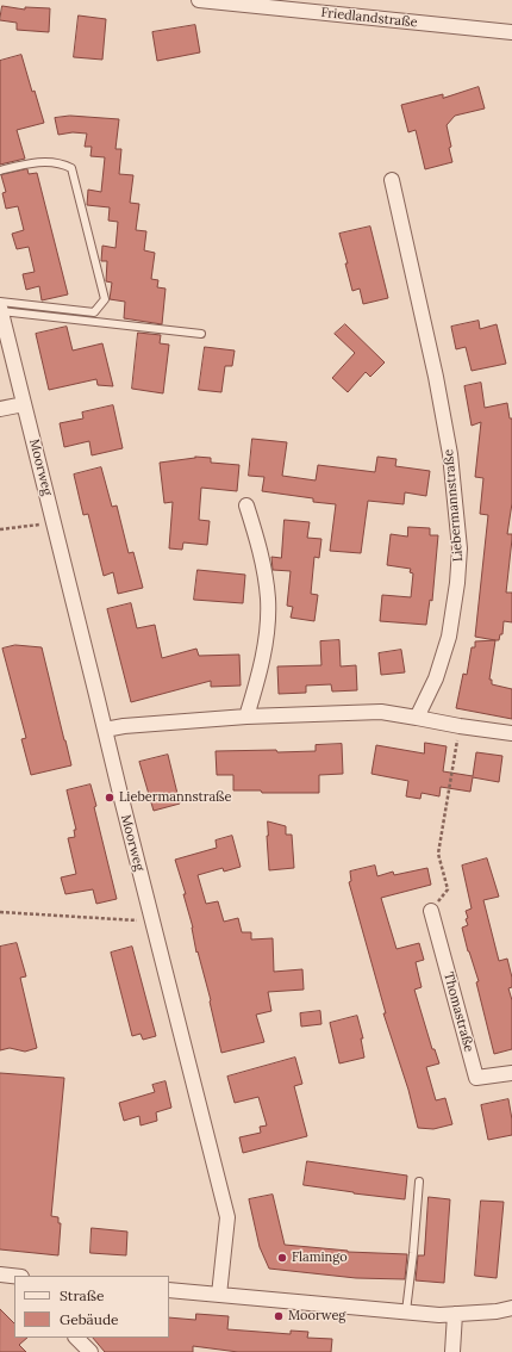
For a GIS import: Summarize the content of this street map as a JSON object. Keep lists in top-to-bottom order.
{
  "streets": {
    "street": [
      "Friedlandstraße",
      "Moorweg",
      "Liebermannstraße",
      "Thomastraße"
    ]
  },
  "places": ["Liebermannstraße", "Flamingo", "Moorweg"],
  "legend": ["Straße", "Gebäude"]
}
